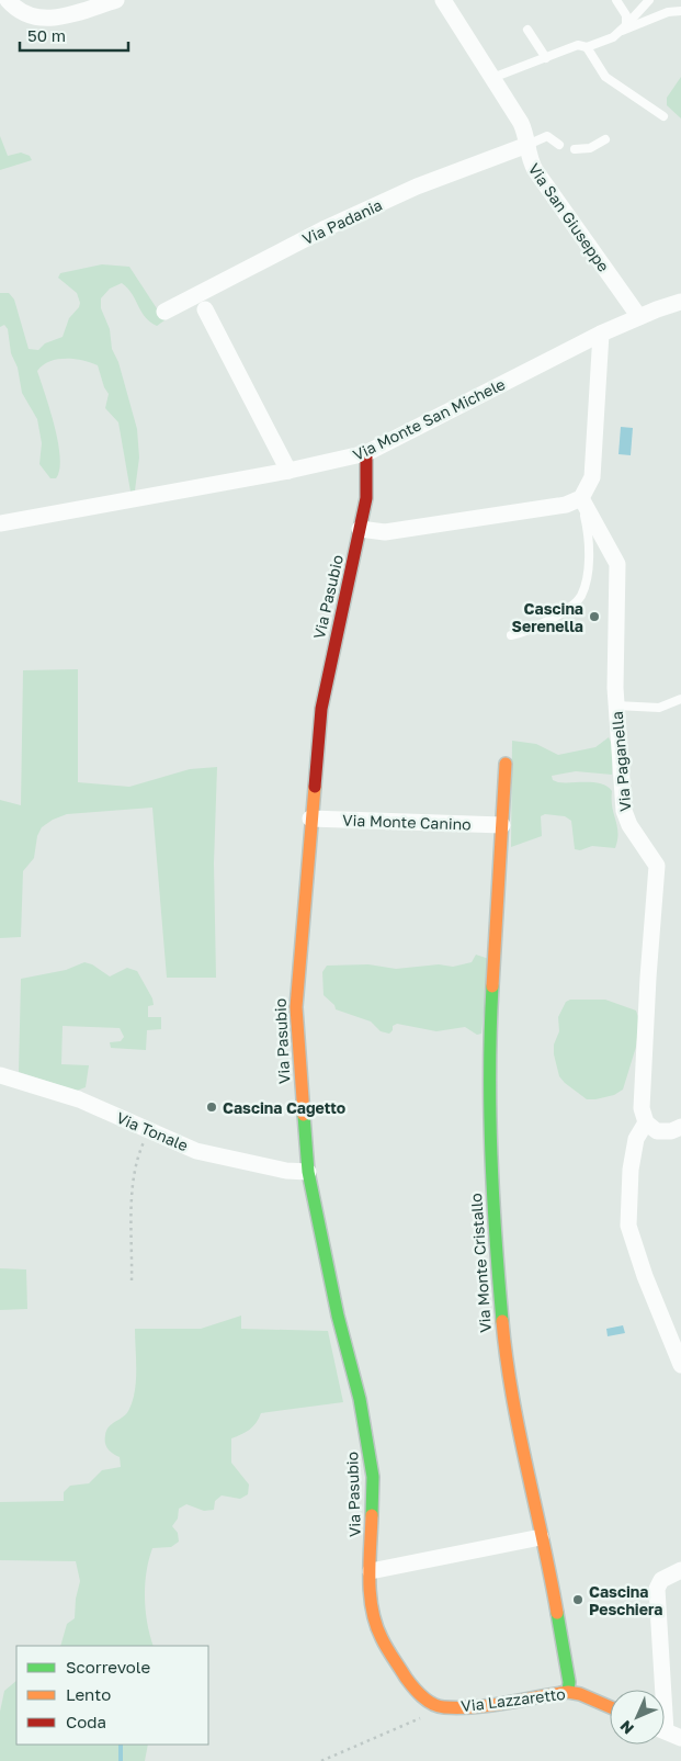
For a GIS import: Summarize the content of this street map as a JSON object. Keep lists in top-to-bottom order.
{
  "streets": {
    "street": [
      "Via San Giuseppe",
      "Via Padania",
      "Via Monte San Michele",
      "Via Pasubio",
      "Via Paganella",
      "Via Monte Canino",
      "Via Tonale",
      "Via Monte Cristallo",
      "Via Lazzaretto"
    ]
  },
  "crossings": [
    ["Via San Giuseppe", "Via Padania"],
    ["Via San Giuseppe", "Via Monte San Michele"],
    ["Via Monte San Michele", "Via Pasubio"],
    ["Via Pasubio", "Via Monte Canino"],
    ["Via Pasubio", "Via Tonale"],
    ["Via Pasubio", "Via Lazzaretto"],
    ["Via Monte Canino", "Via Monte Cristallo"],
    ["Via Monte Cristallo", "Via Lazzaretto"]
  ],
  "places": ["Cascina Serenella", "Cascina Cagetto", "Cascina Peschiera"],
  "legend": ["Scorrevole", "Lento", "Coda"],
  "scale_bar": "50 m",
  "north": "bottom left"
}
